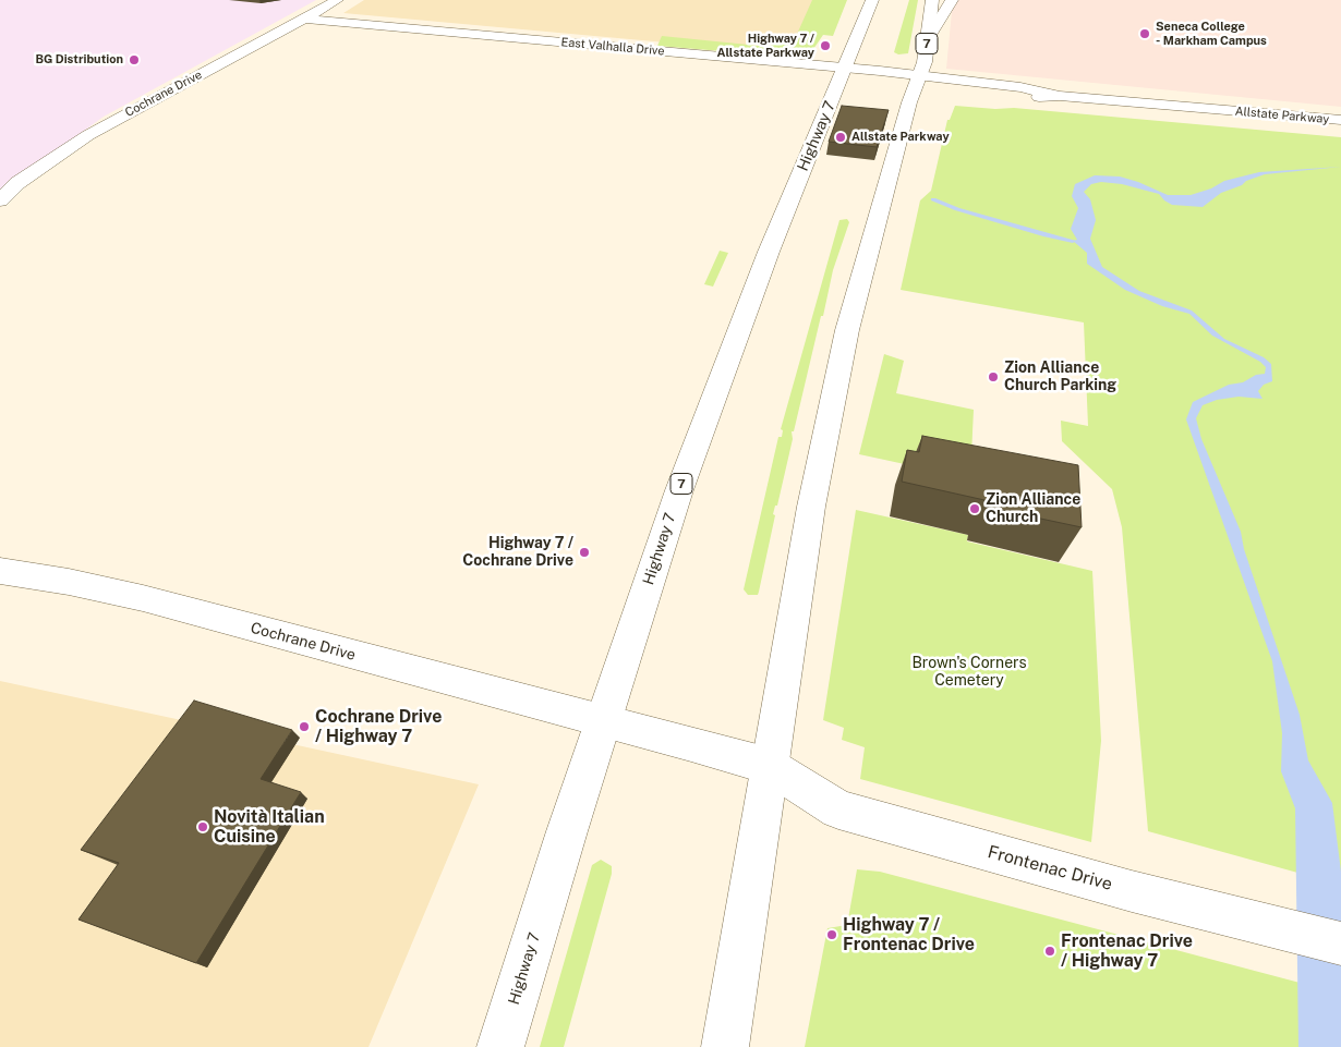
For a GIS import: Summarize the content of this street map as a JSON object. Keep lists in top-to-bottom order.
{
  "streets": {
    "main road": [
      "7",
      "East Valhalla Drive",
      "Cochrane Drive",
      "Allstate Parkway",
      "Highway 7",
      "Frontenac Drive"
    ]
  },
  "crossings": [
    ["7", "Cochrane Drive"],
    ["7", "Allstate Parkway"],
    ["7", "Frontenac Drive"],
    ["East Valhalla Drive", "Cochrane Drive"],
    ["East Valhalla Drive", "Allstate Parkway"],
    ["East Valhalla Drive", "Highway 7"],
    ["Cochrane Drive", "Highway 7"],
    ["Cochrane Drive", "Frontenac Drive"],
    ["Allstate Parkway", "Highway 7"]
  ],
  "parks": ["Brown's Corners Cemetery"],
  "places": [
    "Seneca College - Markham Campus",
    "Highway 7 / Allstate Parkway",
    "BG Distribution",
    "Allstate Parkway",
    "Zion Alliance Church Parking",
    "Zion Alliance Church",
    "Highway 7 / Cochrane Drive",
    "Cochrane Drive / Highway 7",
    "Novità Italian Cuisine",
    "Highway 7 / Frontenac Drive",
    "Frontenac Drive / Highway 7"
  ]
}
